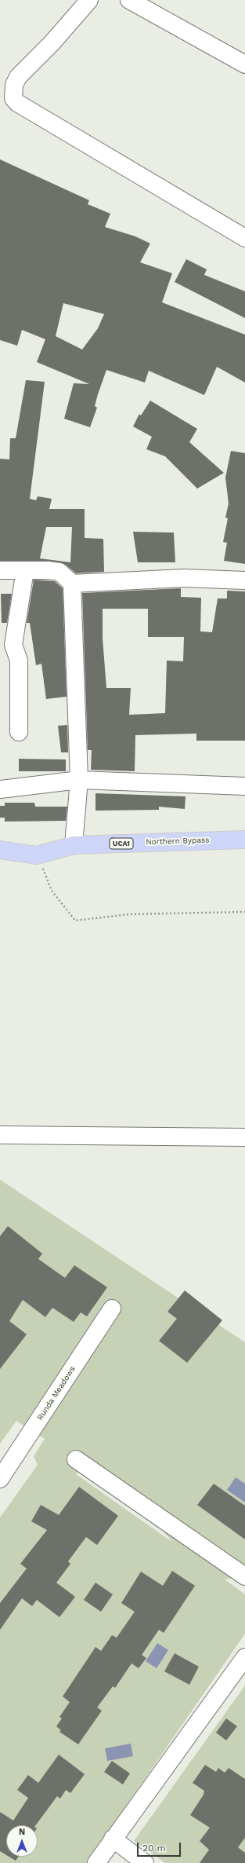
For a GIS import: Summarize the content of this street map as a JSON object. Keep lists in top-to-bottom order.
{
  "streets": {
    "main road": ["Northern Bypass", "UCA1"],
    "street": ["Runda Meadows"]
  },
  "scale_bar": "20 m",
  "north": "top"
}
